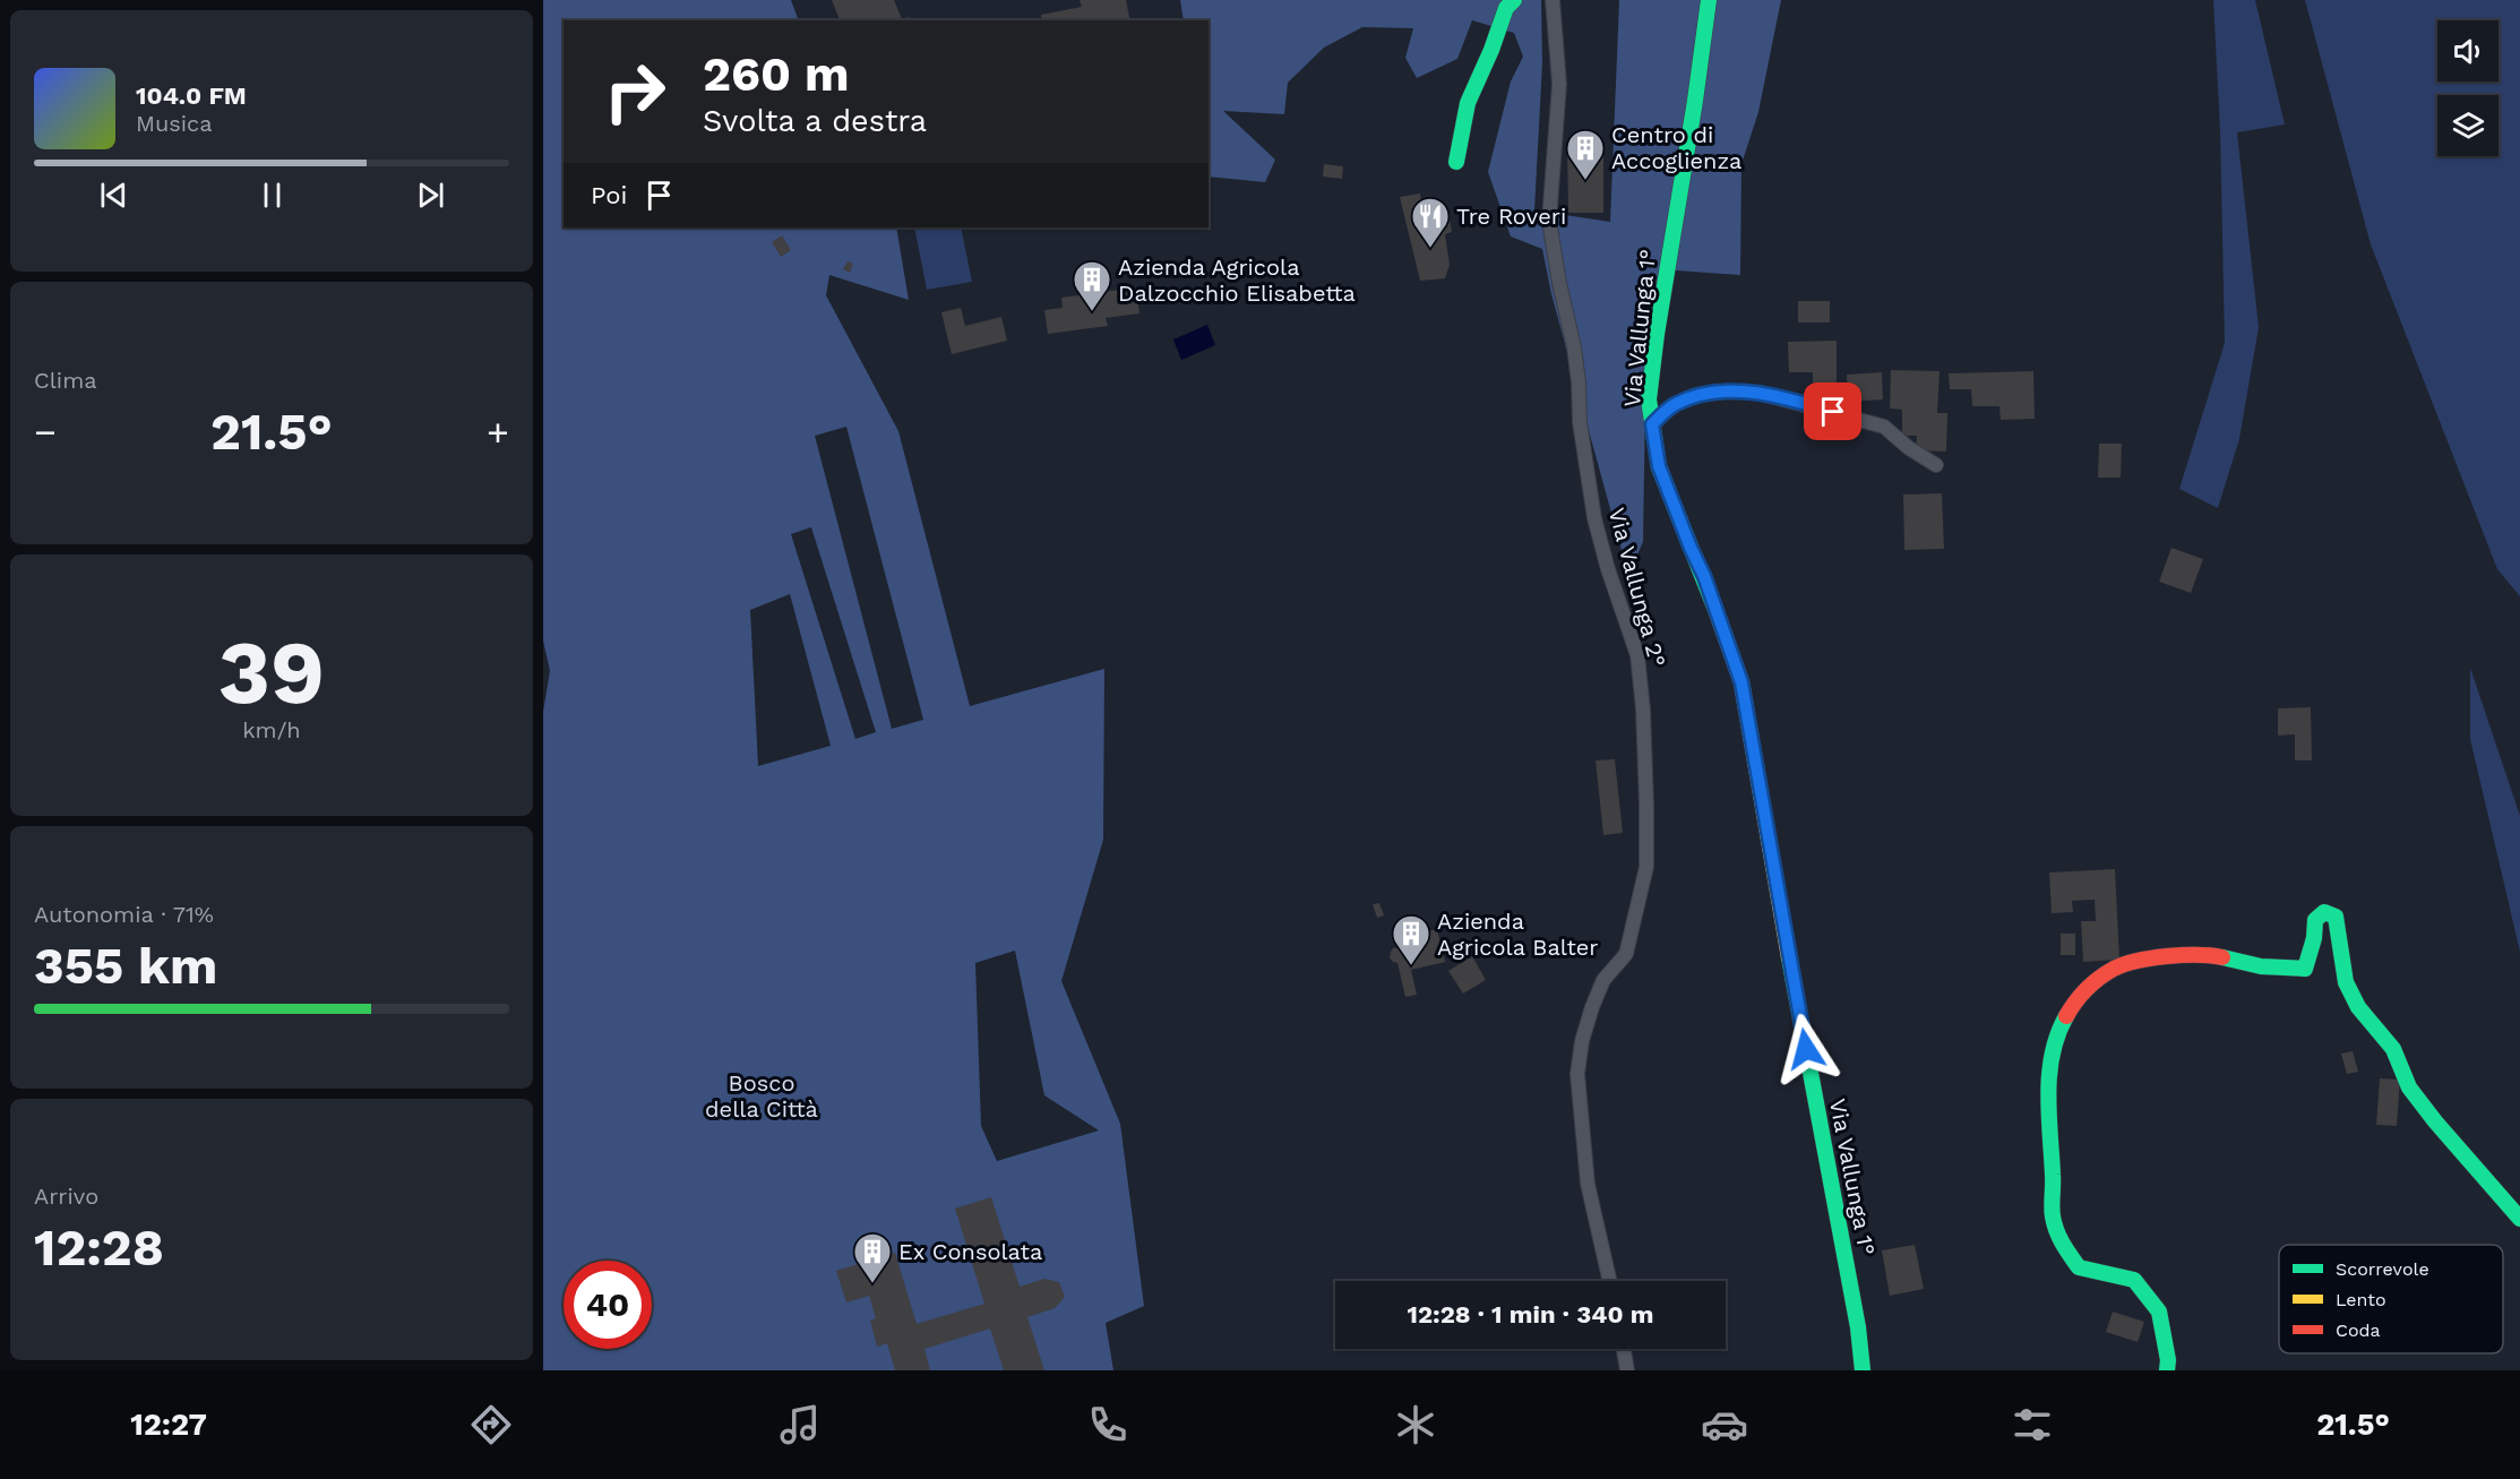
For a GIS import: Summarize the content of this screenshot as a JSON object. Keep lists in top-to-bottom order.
{
  "streets": {
    "street": ["Via Vallunga 1°", "Via Vallunga 2°"]
  },
  "parks": ["Bosco della Città"],
  "places": {
    "building": [
      "Centro di Accoglienza",
      "Azienda Agricola Dalzocchio Elisabetta",
      "Azienda Agricola Balter",
      "Ex Consolata"
    ],
    "restaurant": ["Tre Roveri"]
  },
  "legend": ["Scorrevole", "Lento", "Coda"],
  "page": {
    "turn": ["260 m", "Svolta a destra"],
    "song": ["104.0 FM", "Musica"],
    "then": "Poi",
    "tile": [
      "Clima",
      ["39", "km/h"],
      ["Autonomia · 71%", "355 km"],
      ["Arrivo", "12:28"]
    ],
    "heat": ["−", "21.5°", "+"],
    "limit": "40",
    "trip": "12:28 · 1 min · 340 m",
    "tabs": ["12:27", "21.5°"]
  }
}
